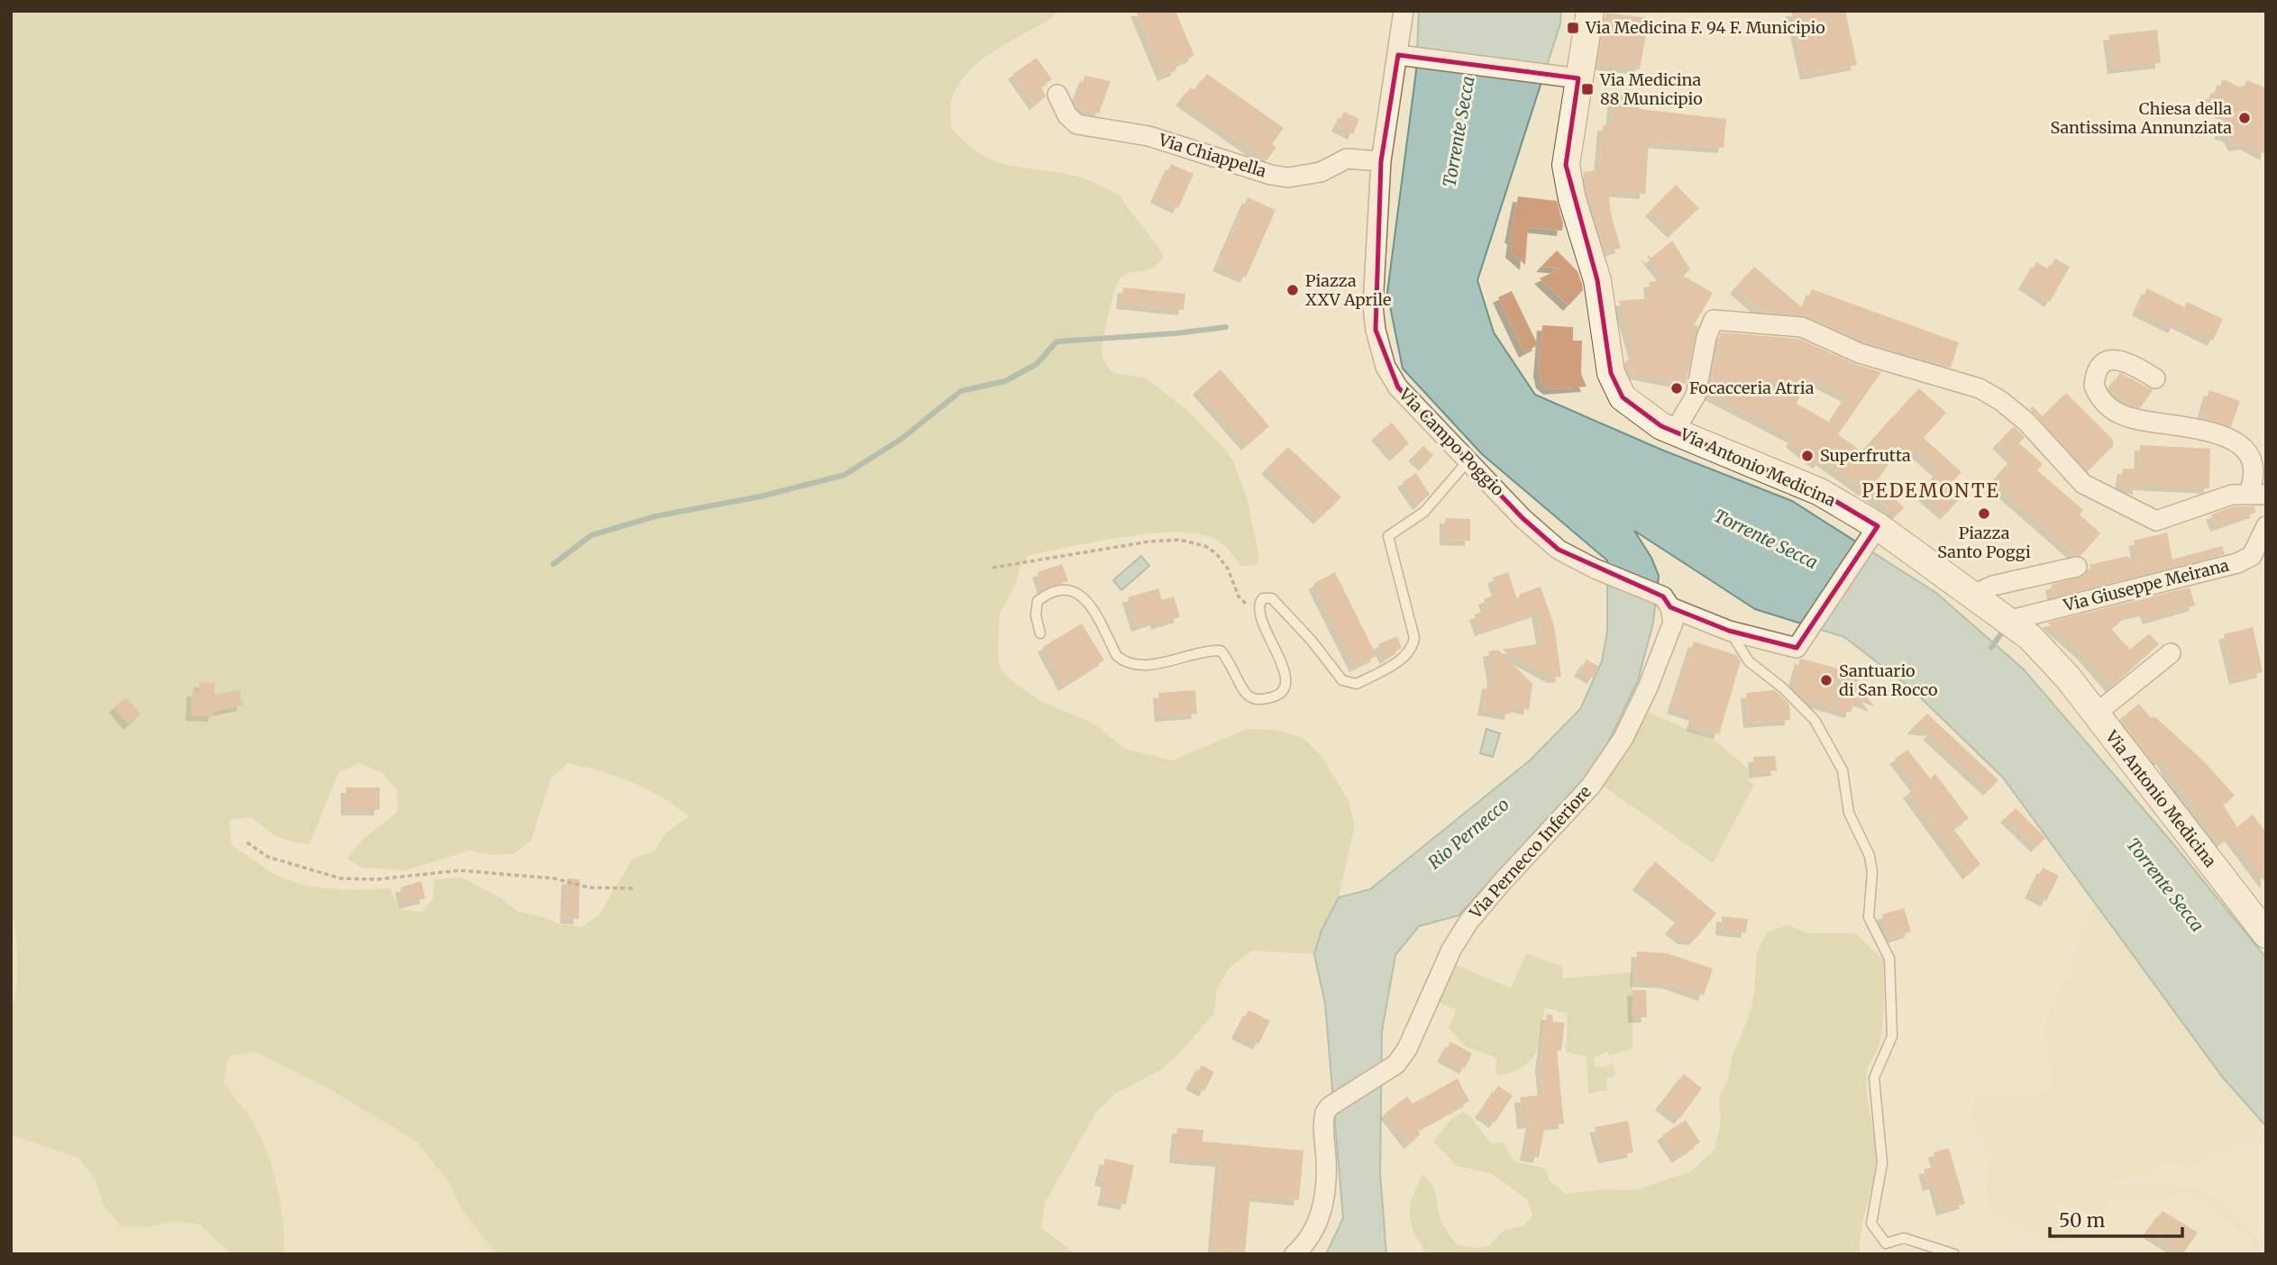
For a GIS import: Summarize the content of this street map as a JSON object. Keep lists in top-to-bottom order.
{
  "streets": {
    "main road": ["Via Antonio Medicina"],
    "street": [
      "Via Chiappella",
      "Via Campo Poggio",
      "Via Giuseppe Meirana",
      "Via Pernecco Inferiore"
    ]
  },
  "crossings": [
    ["Via Chiappella", "Via Campo Poggio"],
    ["Via Campo Poggio", "Via Antonio Medicina"],
    ["Via Campo Poggio", "Via Pernecco Inferiore"],
    ["Via Antonio Medicina", "Via Giuseppe Meirana"]
  ],
  "districts": ["PEDEMONTE"],
  "water": ["Torrente Secca", "Rio Pernecco"],
  "places": {
    "transit": ["Via Medicina F. 94 F. Municipio", "Via Medicina 88 Municipio"],
    "other": [
      "Chiesa della Santissima Annunziata",
      "Piazza XXV Aprile",
      "Focacceria Atria",
      "Superfrutta",
      "Piazza Santo Poggi",
      "Santuario di San Rocco"
    ]
  },
  "scale_bar": "50 m"
}
